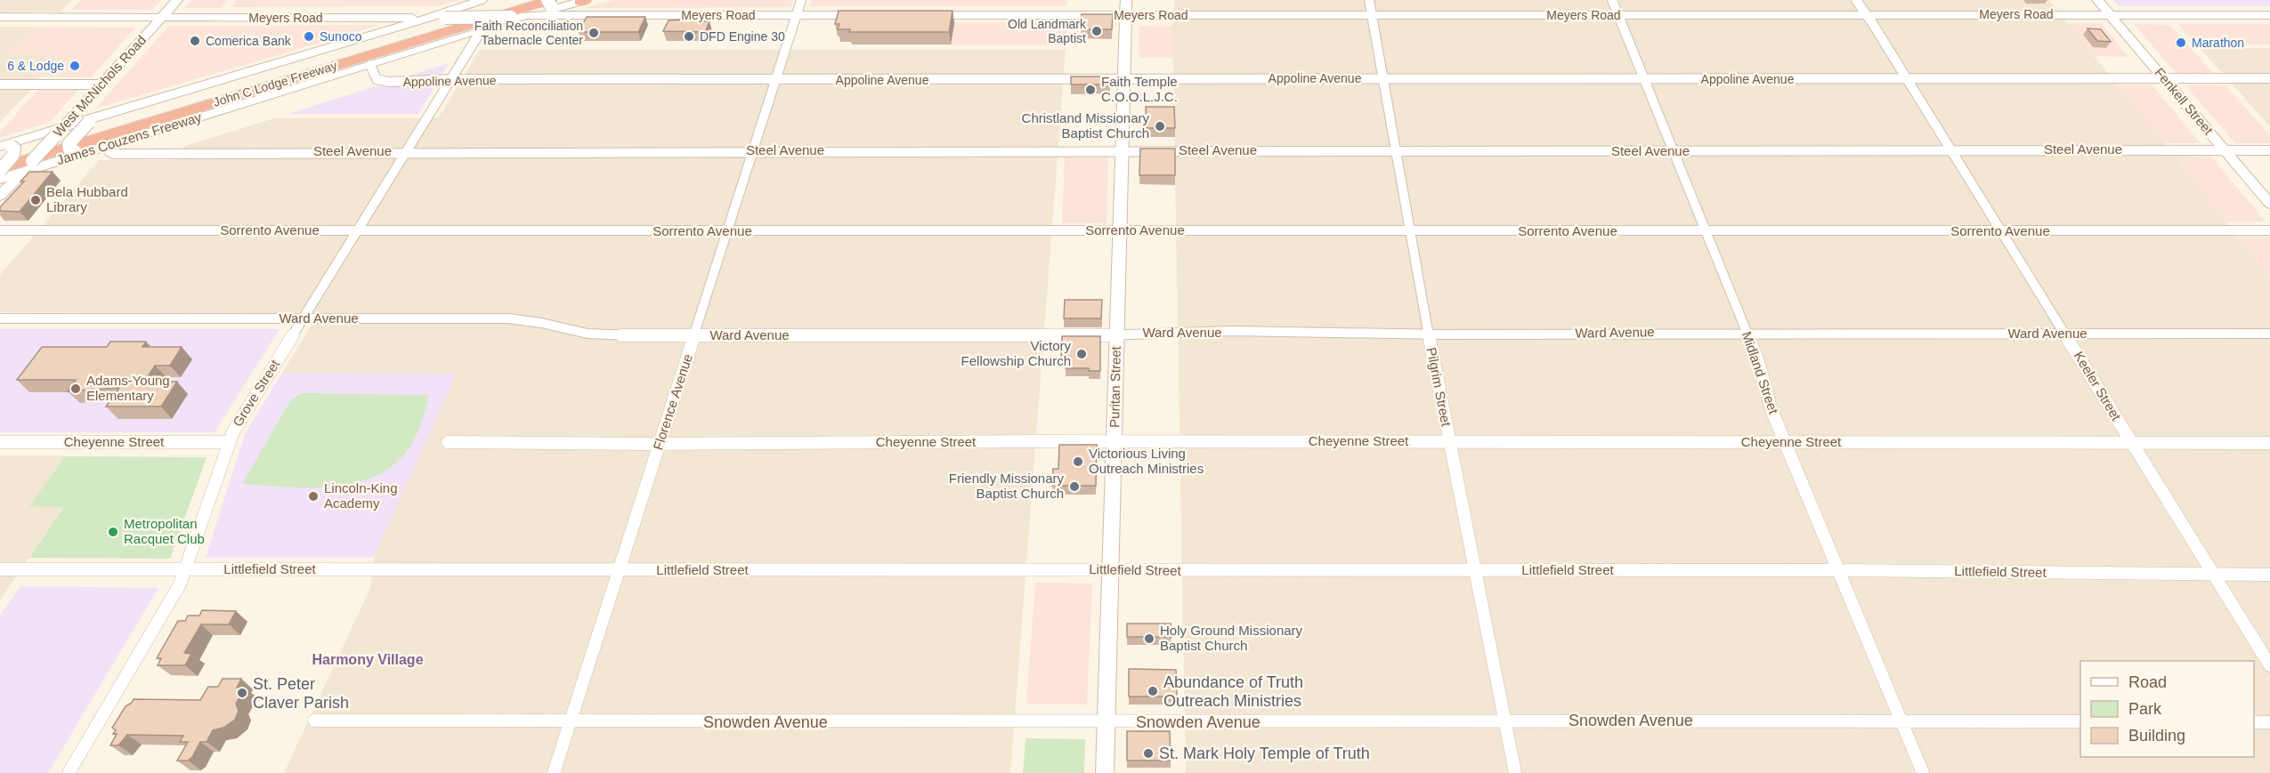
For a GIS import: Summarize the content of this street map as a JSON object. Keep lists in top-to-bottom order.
{
  "streets": {
    "highway": ["John C Lodge Freeway"],
    "street": [
      "Meyers Road",
      "Appoline Avenue",
      "West McNichols Road",
      "Fenkell Street",
      "James Couzens Freeway",
      "Steel Avenue",
      "Sorrento Avenue",
      "Ward Avenue",
      "Midland Street",
      "Keeler Street",
      "Puritan Street",
      "Pilgrim Street",
      "Grove Street",
      "Florence Avenue",
      "Cheyenne Street",
      "Littlefield Street",
      "Snowden Avenue"
    ]
  },
  "crossings": [
    ["Meyers Road", "West McNichols Road"],
    ["Meyers Road", "Fenkell Street"],
    ["Meyers Road", "James Couzens Freeway"],
    ["Meyers Road", "Midland Street"],
    ["Meyers Road", "Keeler Street"],
    ["Meyers Road", "Puritan Street"],
    ["Meyers Road", "Pilgrim Street"],
    ["Meyers Road", "Florence Avenue"],
    ["Appoline Avenue", "Fenkell Street"],
    ["Appoline Avenue", "James Couzens Freeway"],
    ["Appoline Avenue", "Midland Street"],
    ["Appoline Avenue", "Keeler Street"],
    ["Appoline Avenue", "Puritan Street"],
    ["Appoline Avenue", "Pilgrim Street"],
    ["Appoline Avenue", "Grove Street"],
    ["Appoline Avenue", "Florence Avenue"],
    ["West McNichols Road", "James Couzens Freeway"],
    ["Fenkell Street", "Steel Avenue"],
    ["James Couzens Freeway", "Steel Avenue"],
    ["James Couzens Freeway", "Grove Street"],
    ["Steel Avenue", "Midland Street"],
    ["Steel Avenue", "Keeler Street"],
    ["Steel Avenue", "Puritan Street"],
    ["Steel Avenue", "Pilgrim Street"],
    ["Steel Avenue", "Grove Street"],
    ["Steel Avenue", "Florence Avenue"],
    ["Sorrento Avenue", "Midland Street"],
    ["Sorrento Avenue", "Keeler Street"],
    ["Sorrento Avenue", "Puritan Street"],
    ["Sorrento Avenue", "Pilgrim Street"],
    ["Sorrento Avenue", "Grove Street"],
    ["Sorrento Avenue", "Florence Avenue"],
    ["Ward Avenue", "Midland Street"],
    ["Ward Avenue", "Keeler Street"],
    ["Ward Avenue", "Puritan Street"],
    ["Ward Avenue", "Pilgrim Street"],
    ["Ward Avenue", "Grove Street"],
    ["Ward Avenue", "Florence Avenue"],
    ["Midland Street", "Cheyenne Street"],
    ["Midland Street", "Littlefield Street"],
    ["Midland Street", "Snowden Avenue"],
    ["Keeler Street", "Cheyenne Street"],
    ["Keeler Street", "Littlefield Street"],
    ["Puritan Street", "Cheyenne Street"],
    ["Puritan Street", "Littlefield Street"],
    ["Puritan Street", "Snowden Avenue"],
    ["Pilgrim Street", "Cheyenne Street"],
    ["Pilgrim Street", "Littlefield Street"],
    ["Pilgrim Street", "Snowden Avenue"],
    ["Grove Street", "Cheyenne Street"],
    ["Grove Street", "Littlefield Street"],
    ["Florence Avenue", "Cheyenne Street"],
    ["Florence Avenue", "Littlefield Street"],
    ["Florence Avenue", "Snowden Avenue"]
  ],
  "districts": ["Harmony Village"],
  "places": [
    "Old Landmark Baptist",
    "Faith Reconciliation Tabernacle Center",
    "Sunoco",
    "DFD Engine 30",
    "Comerica Bank",
    "Marathon",
    "6 & Lodge",
    "Faith Temple C.O.O.L.J.C.",
    "Christland Missionary Baptist Church",
    "Bela Hubbard Library",
    "Victory Fellowship Church",
    "Adams-Young Elementary",
    "Victorious Living Outreach Ministries",
    "Friendly Missionary Baptist Church",
    "Lincoln-King Academy",
    "Metropolitan Racquet Club",
    "Holy Ground Missionary Baptist Church",
    "Abundance of Truth Outreach Ministries",
    "St. Peter Claver Parish",
    "St. Mark Holy Temple of Truth"
  ],
  "legend": ["Road", "Park", "Building"]
}
